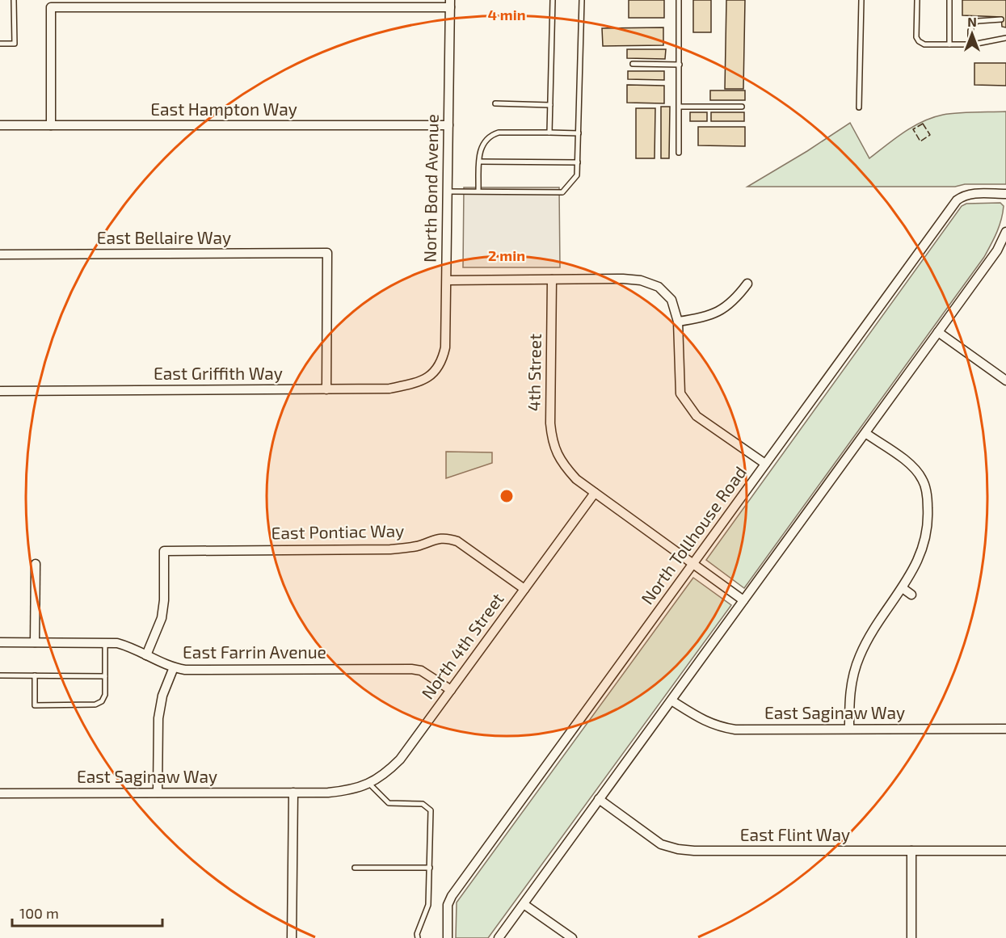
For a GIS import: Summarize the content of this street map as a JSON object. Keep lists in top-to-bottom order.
{
  "streets": {
    "street": [
      "East Hampton Way",
      "North Bond Avenue",
      "East Bellaire Way",
      "4th Street",
      "East Griffith Way",
      "East Pontiac Way",
      "North Tollhouse Road",
      "North 4th Street",
      "East Farrin Avenue",
      "East Saginaw Way",
      "East Flint Way"
    ]
  },
  "crossings": [
    ["East Hampton Way", "North Bond Avenue"],
    ["North Bond Avenue", "East Griffith Way"],
    ["East Bellaire Way", "East Griffith Way"],
    ["4th Street", "North 4th Street"],
    ["East Pontiac Way", "North 4th Street"],
    ["East Pontiac Way", "East Farrin Avenue"],
    ["North 4th Street", "East Farrin Avenue"],
    ["North 4th Street", "East Saginaw Way"]
  ],
  "scale_bar": "100 m",
  "north": "top",
  "rings": ["4 min", "2 min"]
}
